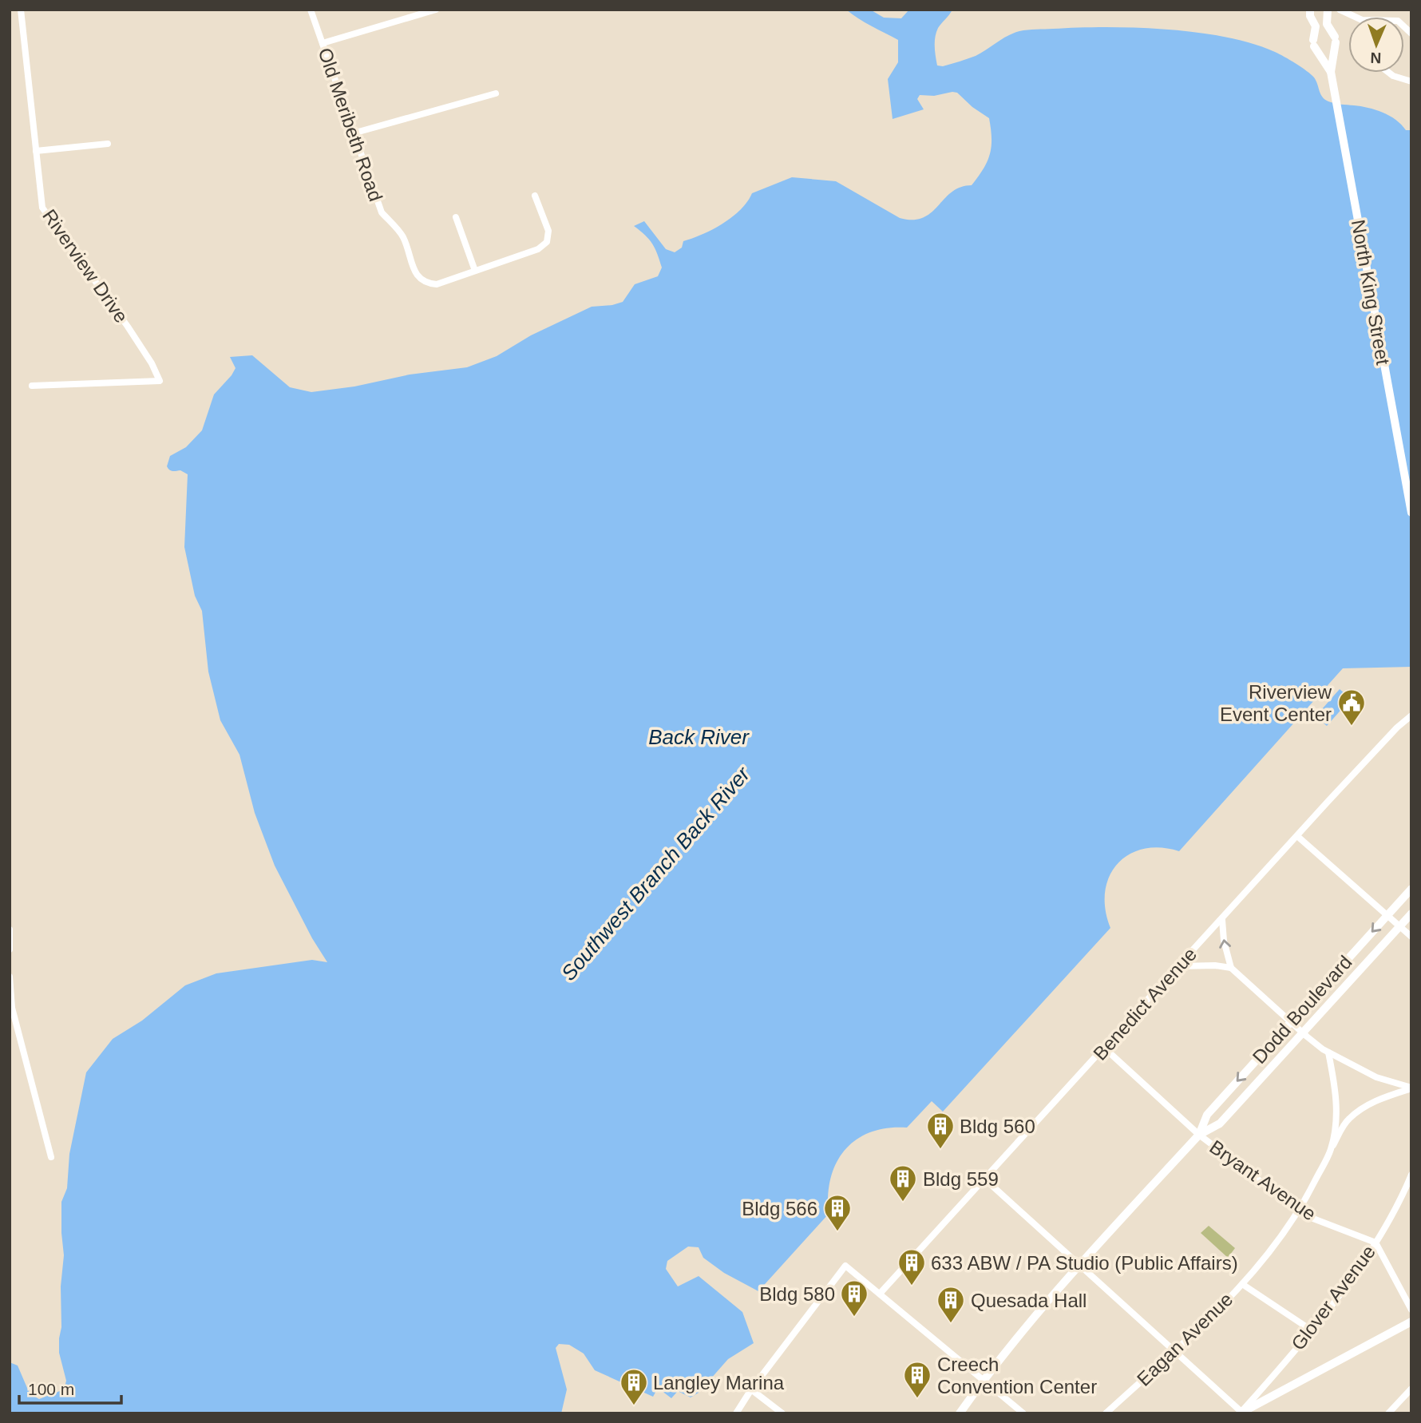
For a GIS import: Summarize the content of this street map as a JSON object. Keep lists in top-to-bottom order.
{
  "streets": {
    "main road": ["North King Street"],
    "street": [
      "Old Meribeth Road",
      "Riverview Drive",
      "Benedict Avenue",
      "Dodd Boulevard",
      "Bryant Avenue",
      "Glover Avenue",
      "Eagan Avenue"
    ]
  },
  "crossings": [
    ["Benedict Avenue", "Bryant Avenue"],
    ["Dodd Boulevard", "Bryant Avenue"],
    ["Bryant Avenue", "Glover Avenue"],
    ["Bryant Avenue", "Eagan Avenue"]
  ],
  "water": ["Back River", "Southwest Branch Back River"],
  "places": {
    "public building": ["Riverview Event Center"],
    "building": [
      "Bldg 560",
      "Bldg 559",
      "Bldg 566",
      "633 ABW / PA Studio (Public Affairs)",
      "Bldg 580",
      "Quesada Hall",
      "Creech Convention Center",
      "Langley Marina"
    ]
  },
  "scale_bar": "100 m",
  "north": "bottom"
}
